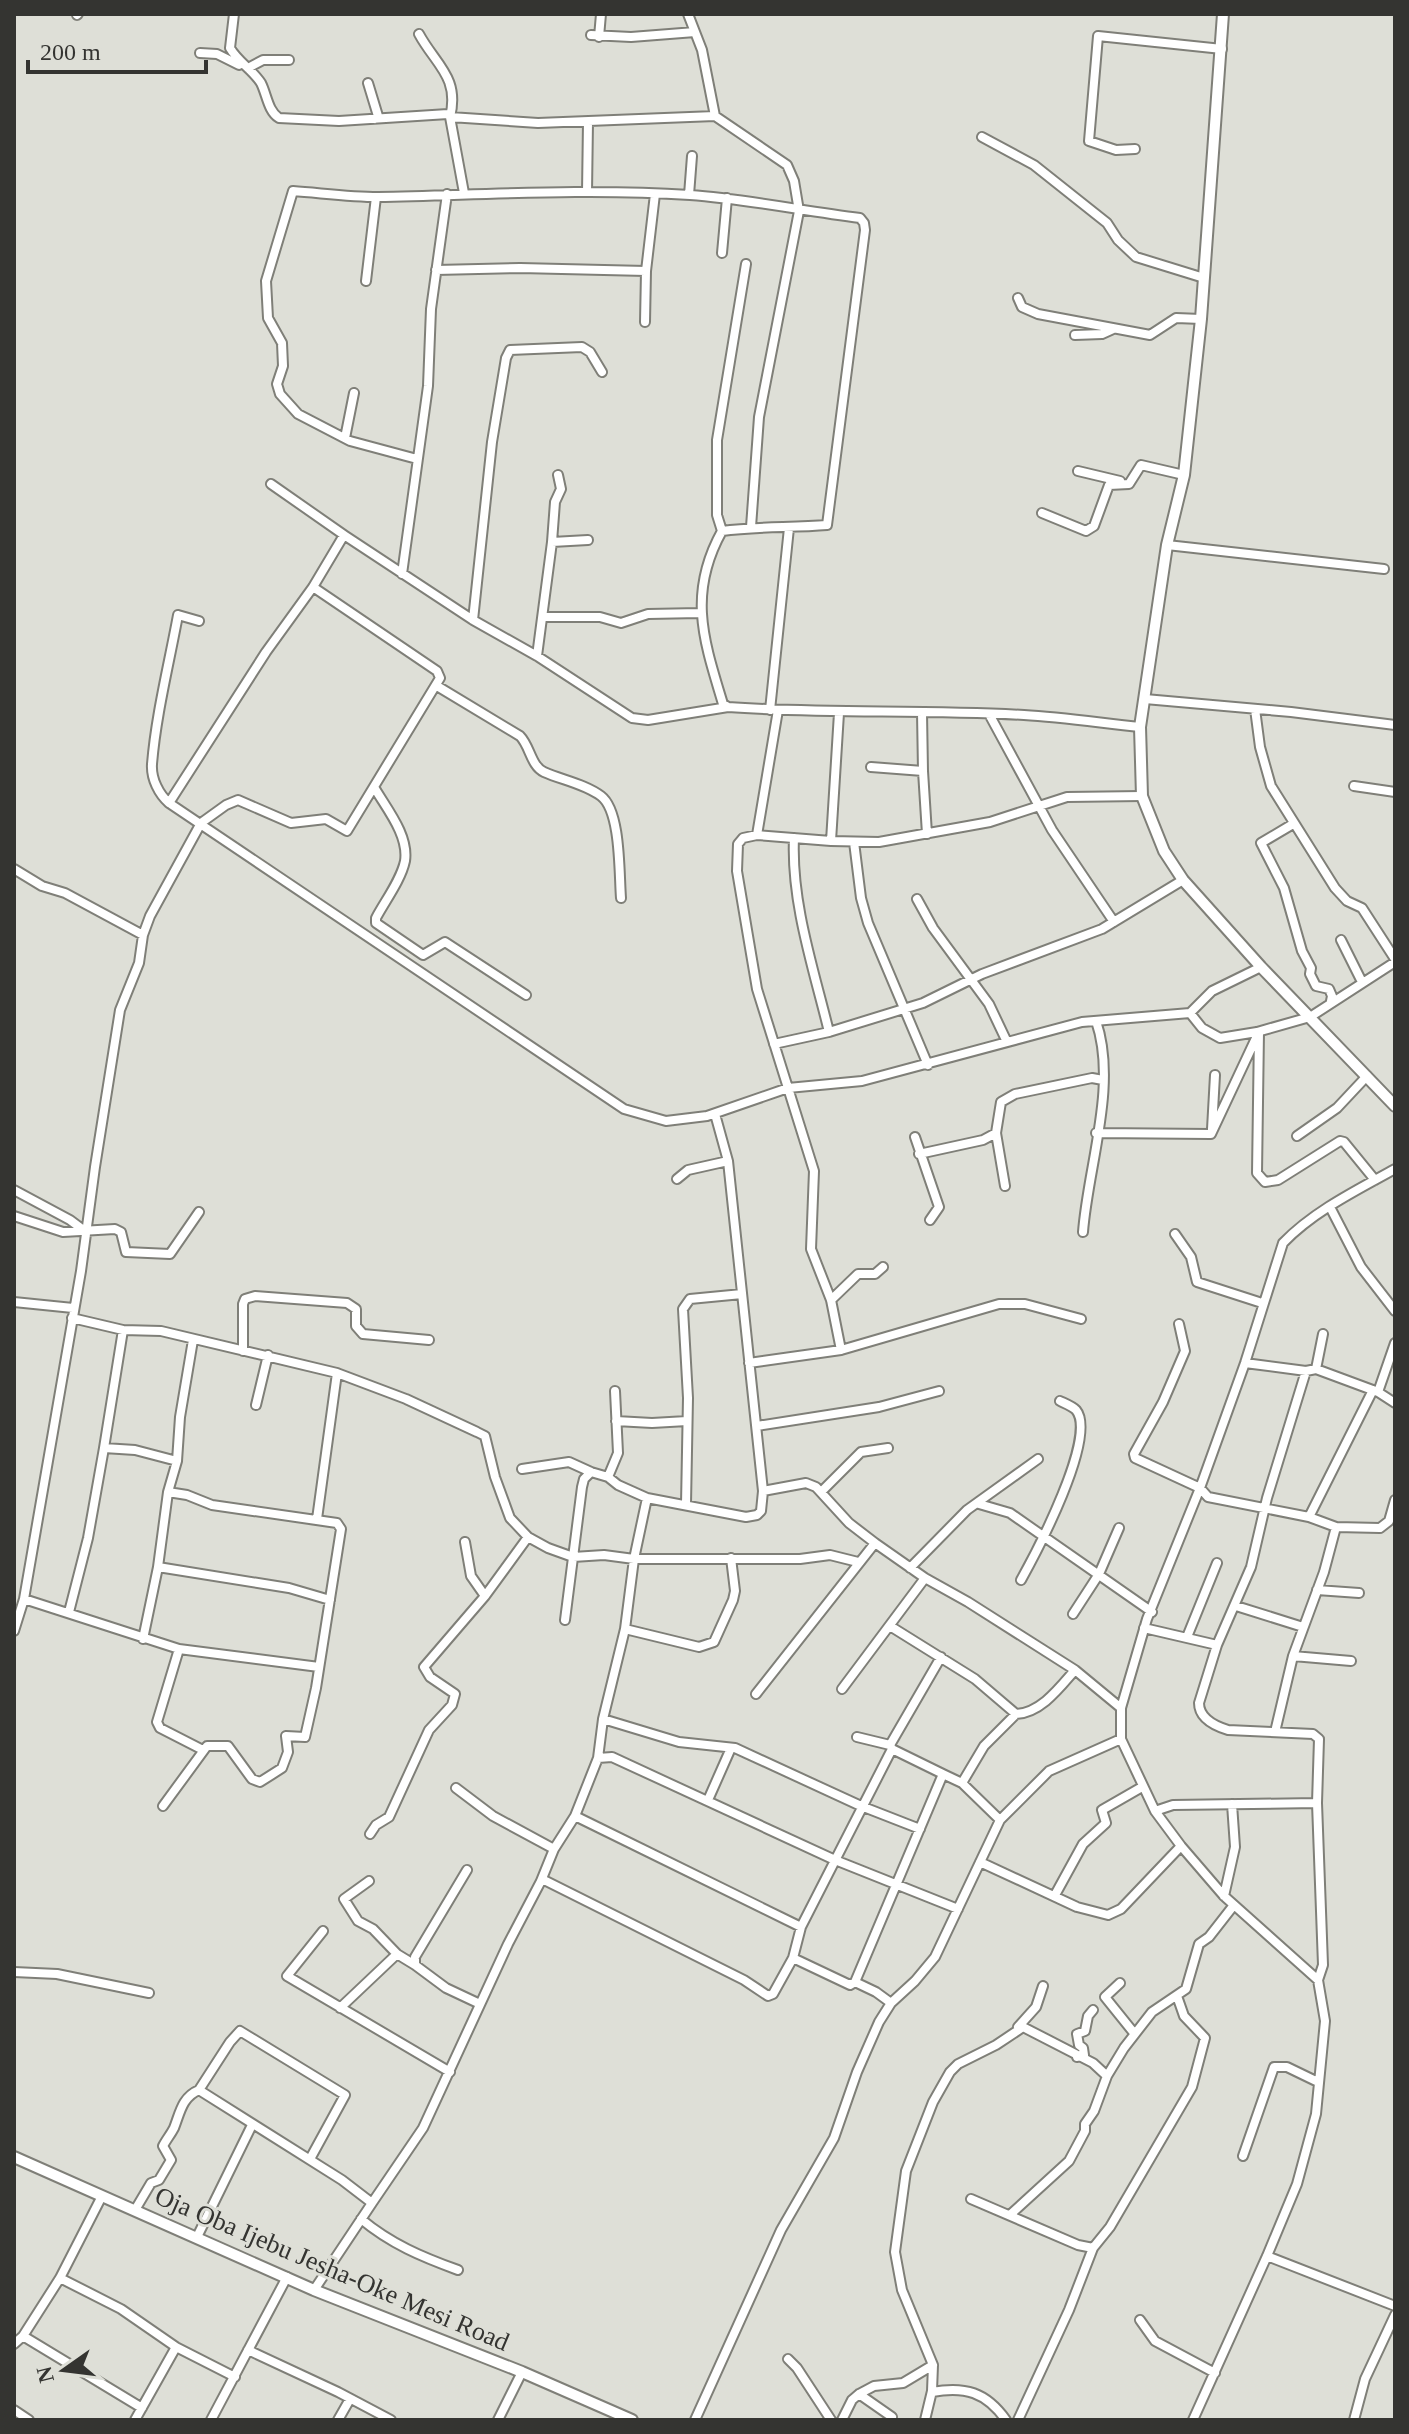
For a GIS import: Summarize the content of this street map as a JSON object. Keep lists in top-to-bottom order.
{
  "streets": {
    "main road": ["Oja Oba Ijebu Jesha-Oke Mesi Road"]
  },
  "scale_bar": "200 m",
  "north": "left"
}
